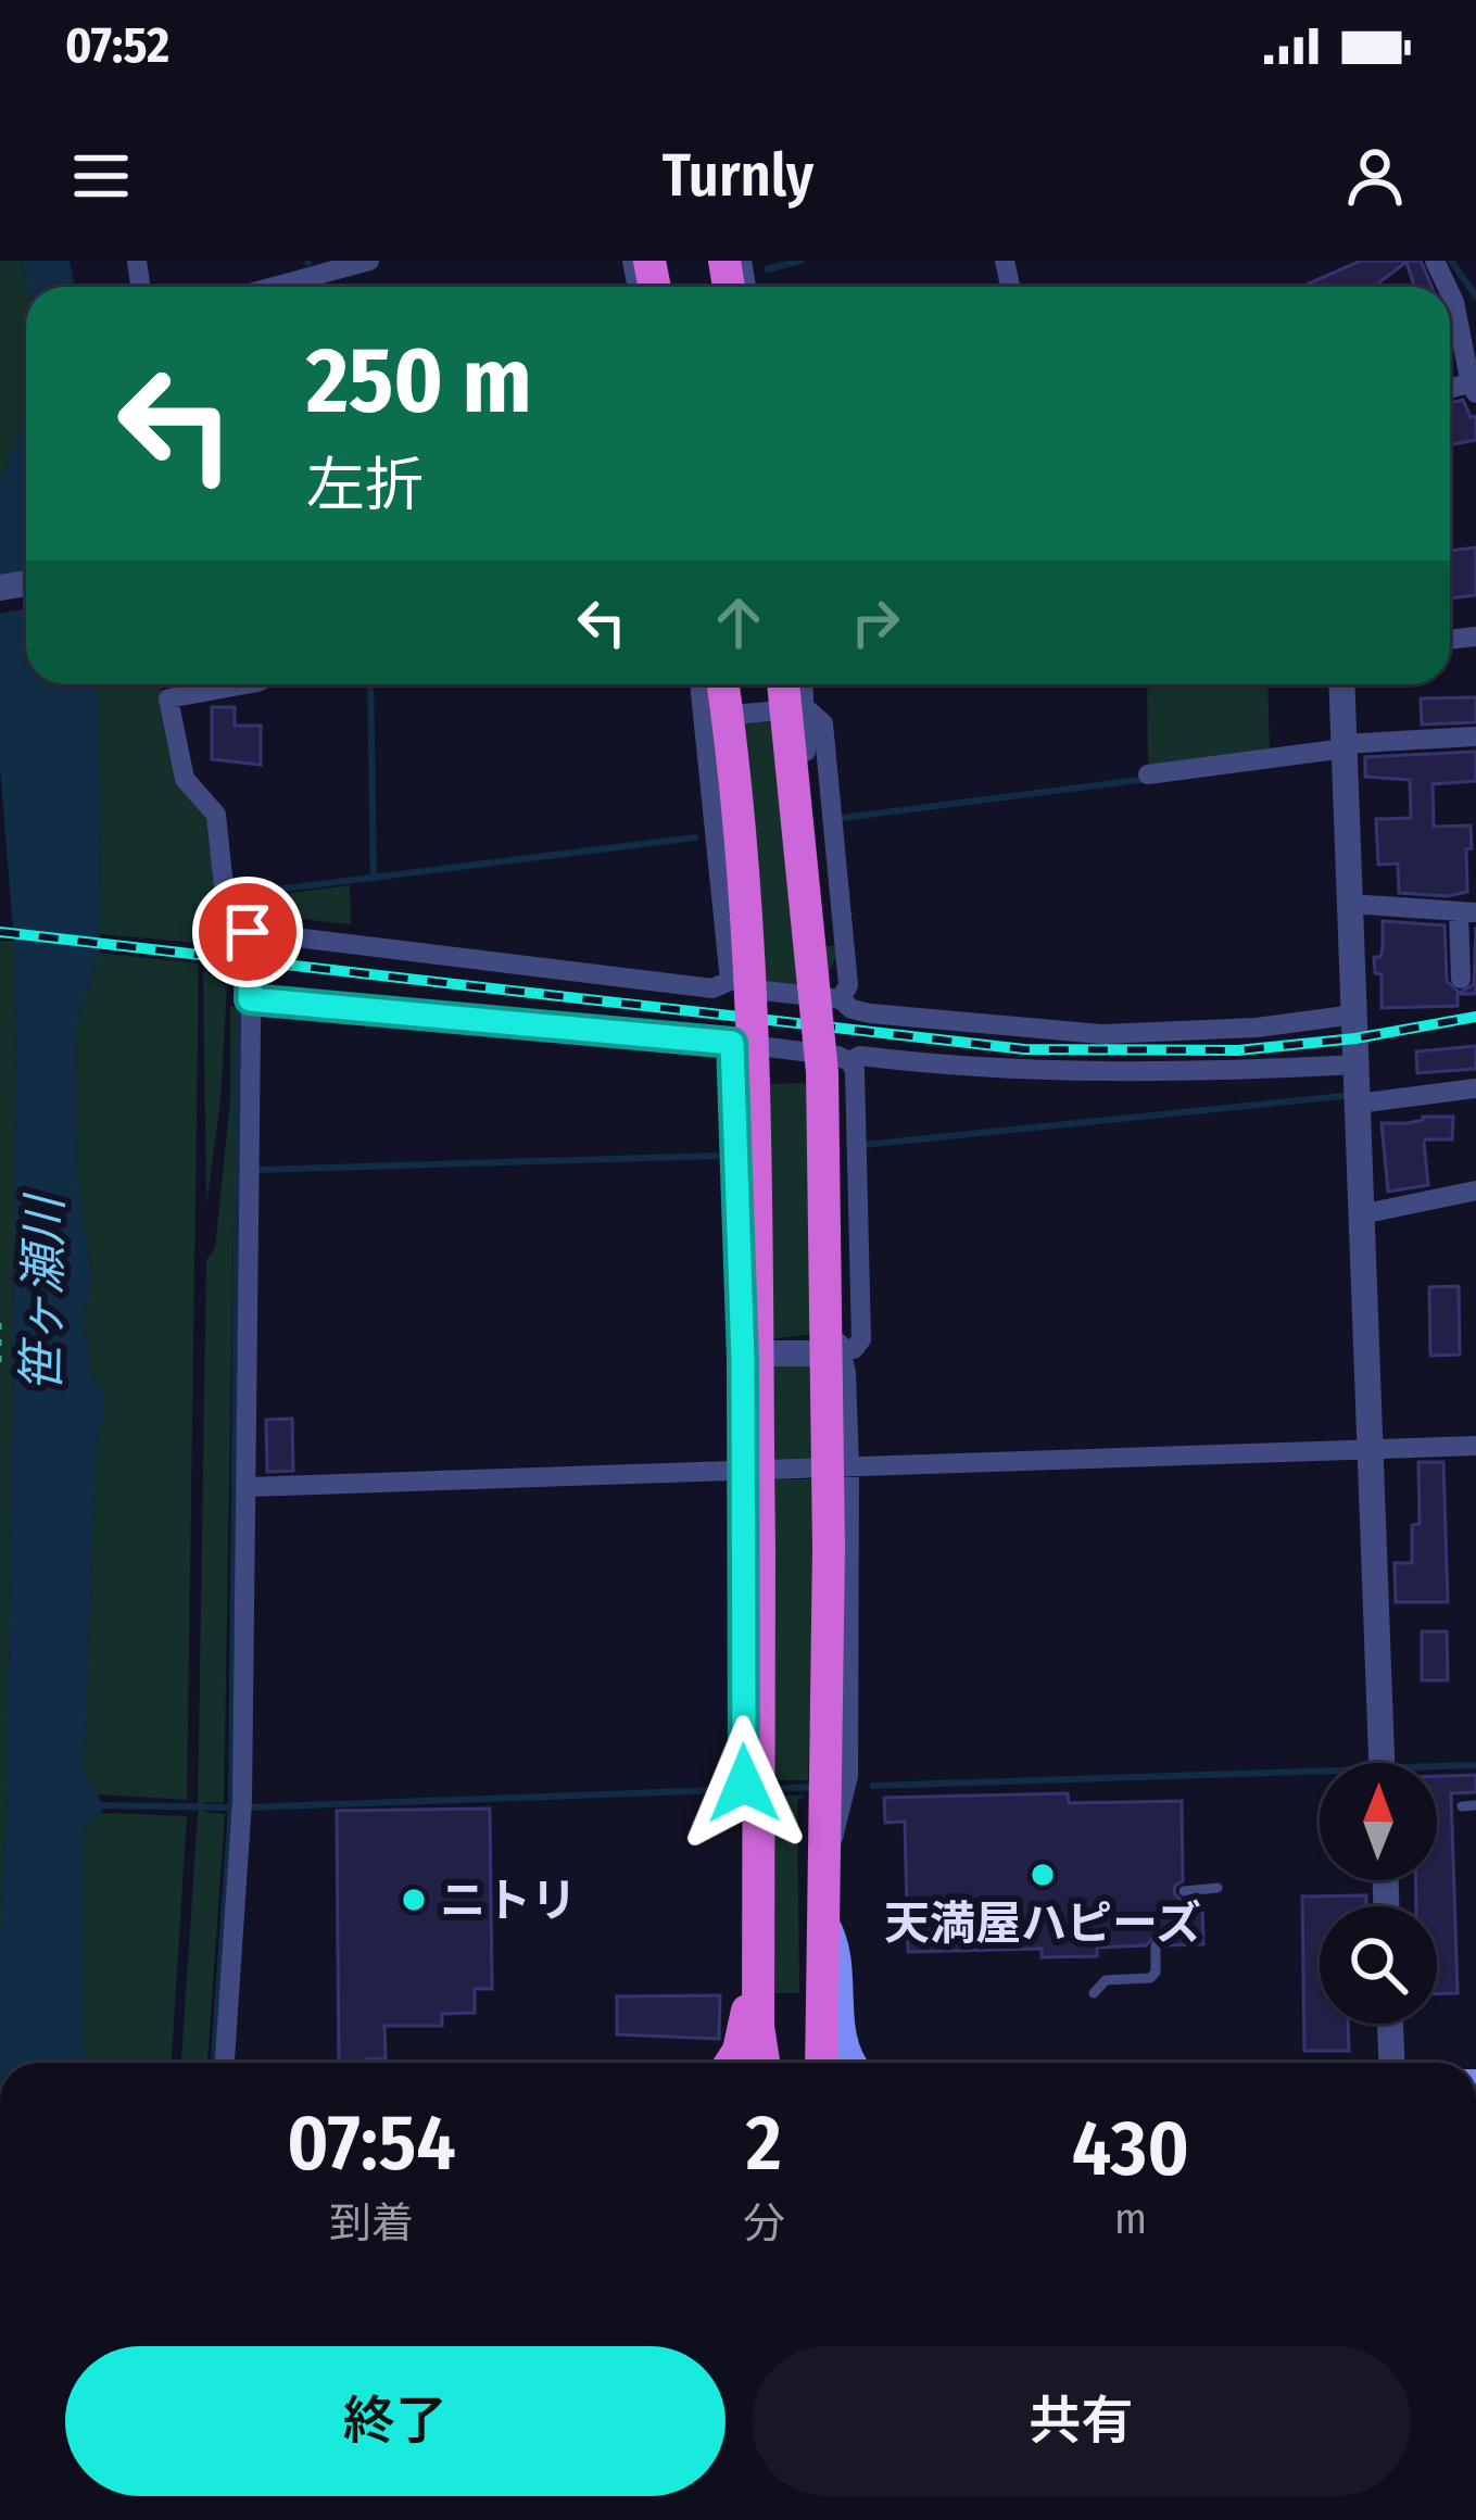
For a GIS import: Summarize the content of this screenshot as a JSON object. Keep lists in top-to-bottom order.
{
  "water": ["笹ヶ瀬川"],
  "places": ["天満屋ハピーズ", "ニトリ"],
  "north": "top",
  "page": {
    "status": "07:52",
    "header": "Turnly",
    "turn": ["250 m", "左折"],
    "eta": [
      "07:54",
      "到着",
      "2",
      "分",
      "430",
      "m"
    ],
    "buttons": ["終了", "共有"]
  }
}
